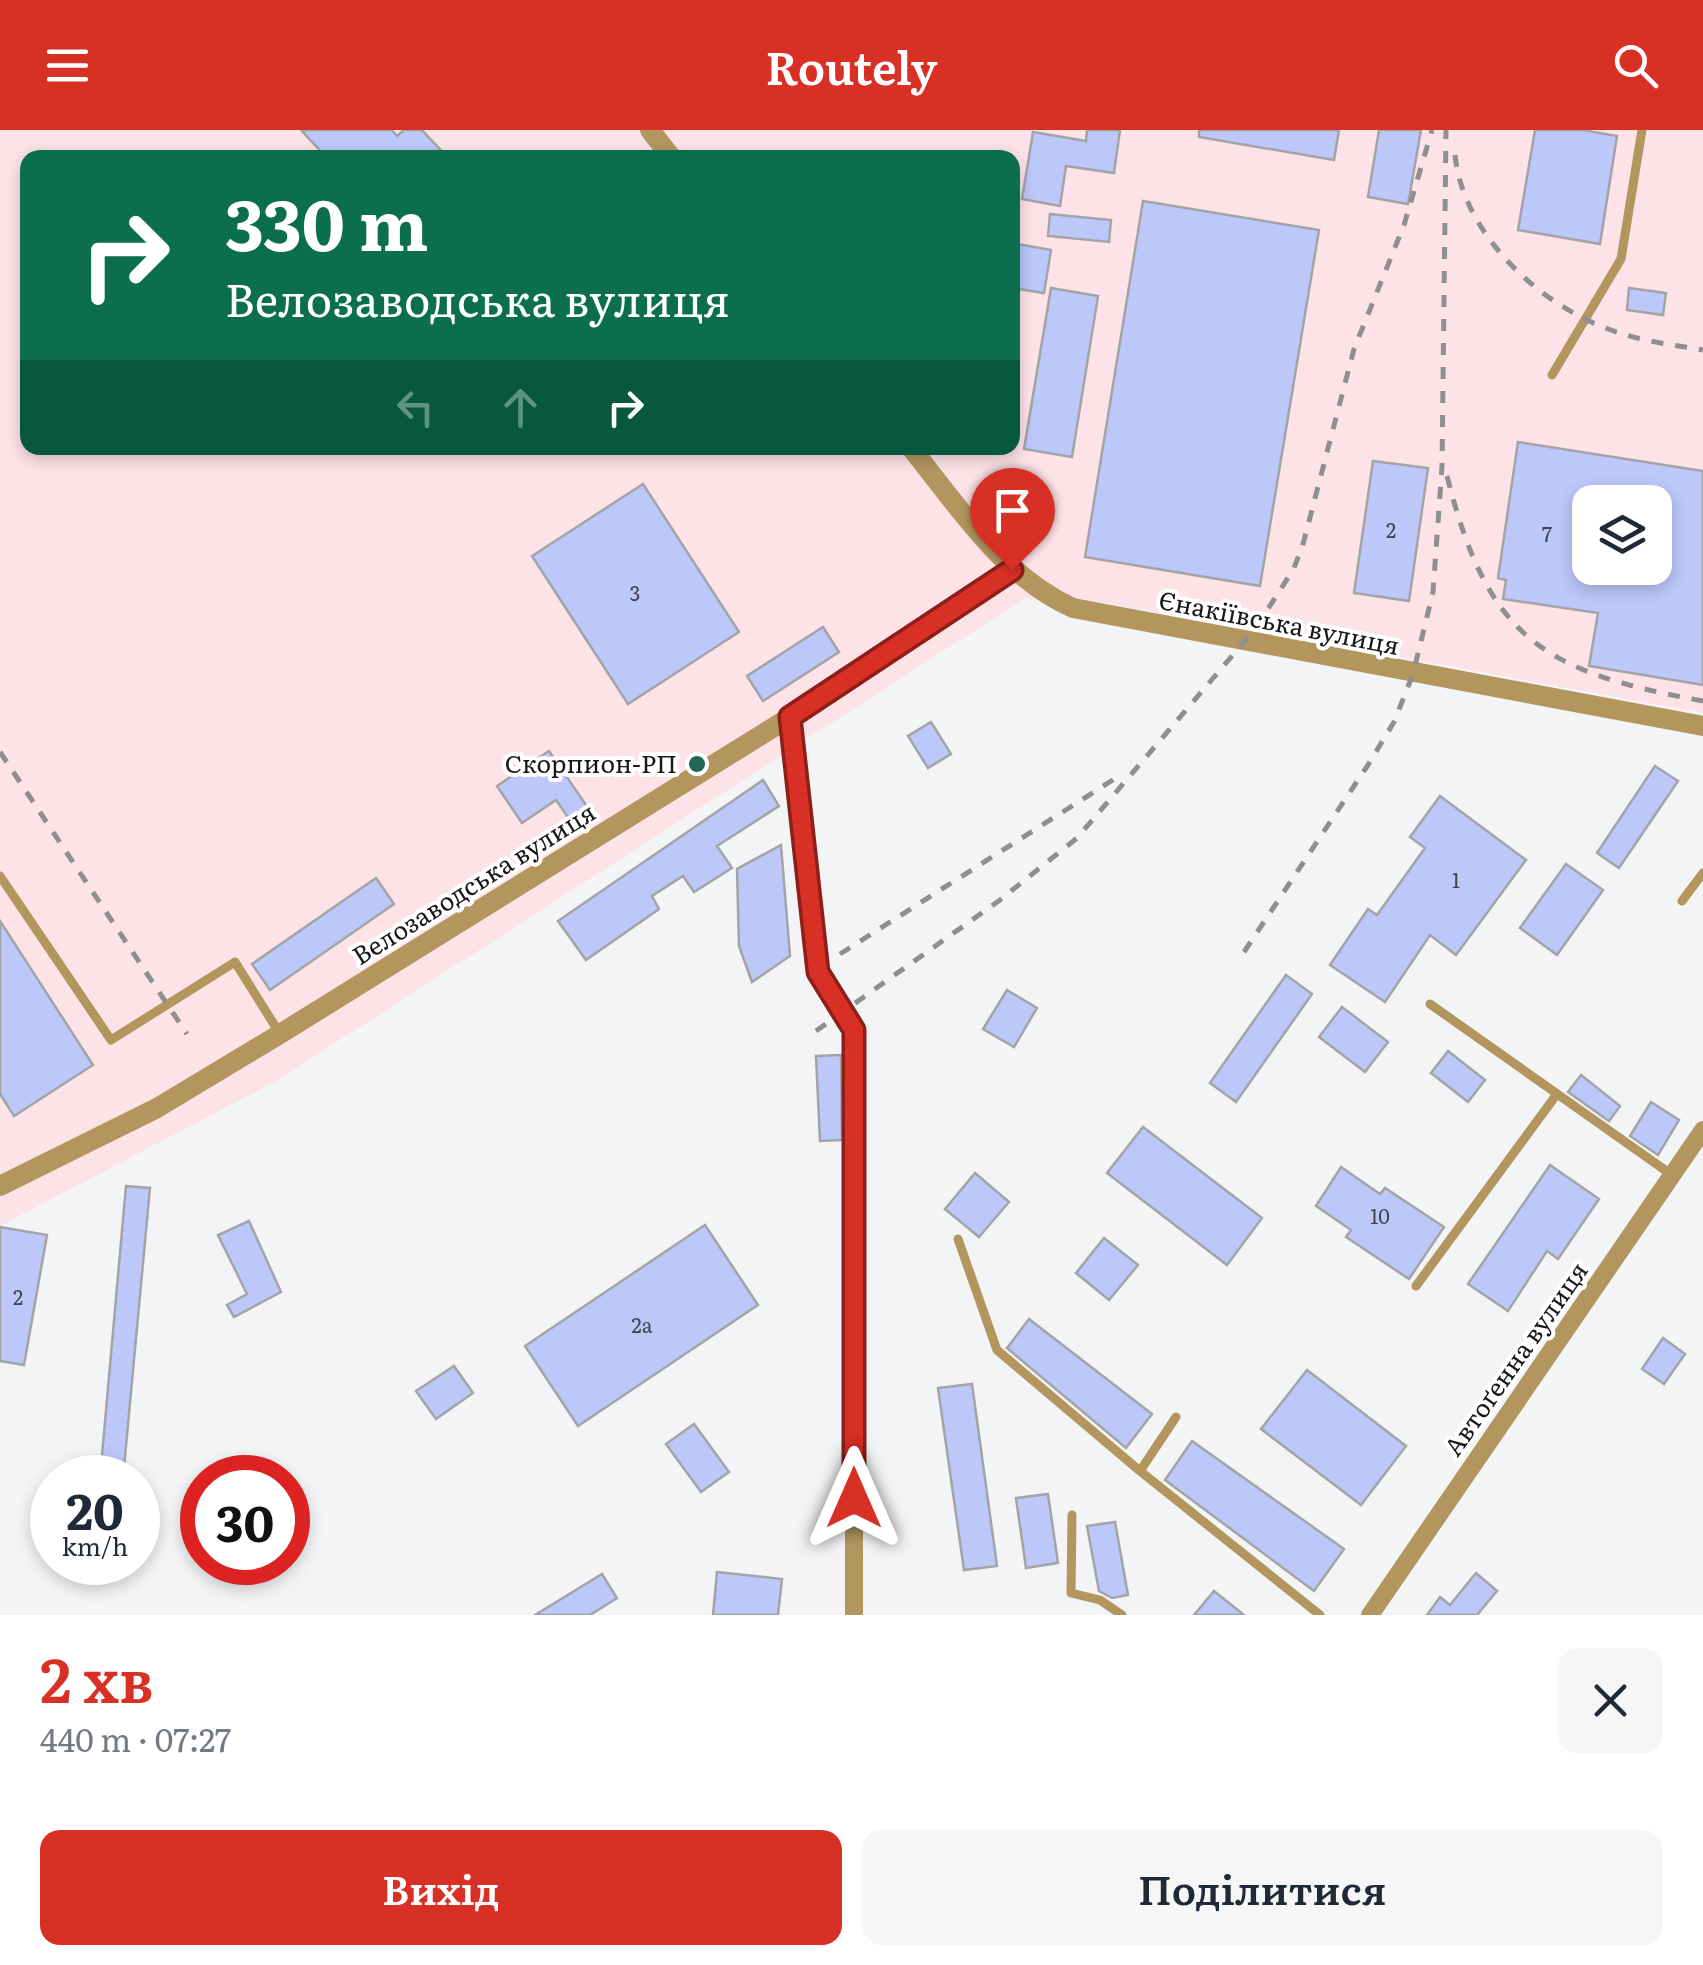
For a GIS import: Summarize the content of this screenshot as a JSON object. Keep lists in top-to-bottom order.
{
  "streets": {
    "street": ["Єнакіївська вулиця", "Велозаводська вулиця", "Автоґенна вулиця"]
  },
  "crossings": [
    ["Єнакіївська вулиця", "Велозаводська вулиця"]
  ],
  "places": ["Скорпион-РП"],
  "house_numbers": [
    "2",
    "7",
    "3",
    "1",
    "10",
    "2",
    "2а"
  ],
  "page": {
    "header": "Routely",
    "turn": ["330 m", "Велозаводська вулиця"],
    "speed": "20 km/h",
    "limit": "30",
    "heading": ["2 хв", "440 m · 07:27"],
    "buttons": ["Вихід", "Поділитися"]
  }
}
